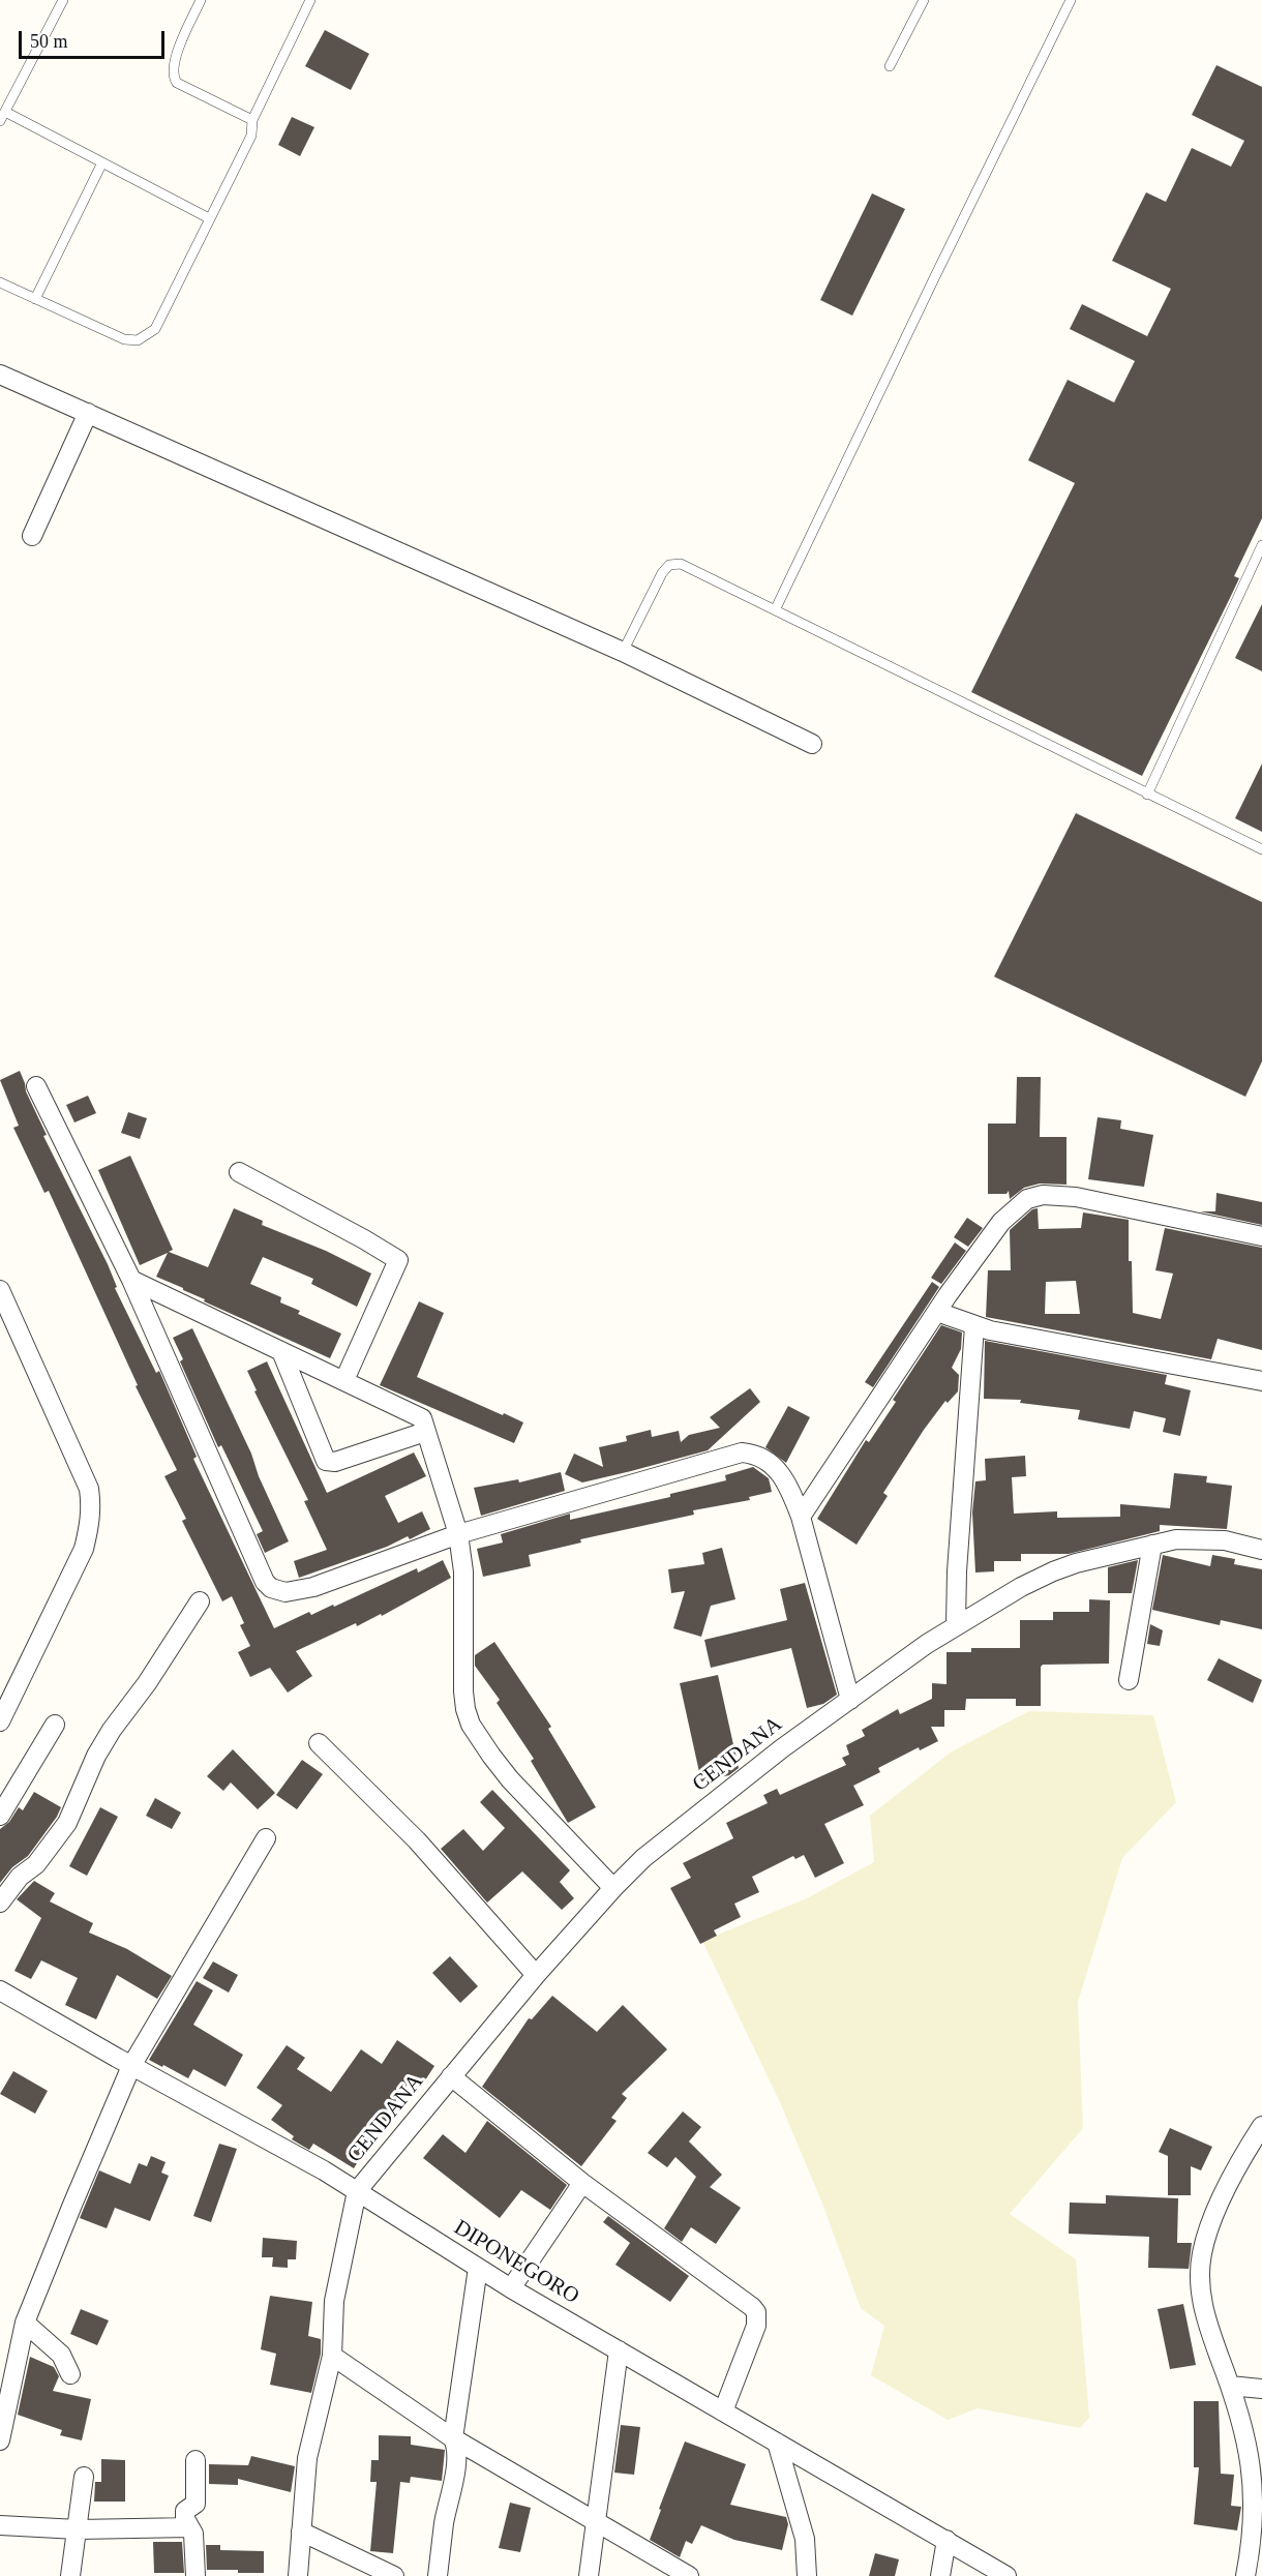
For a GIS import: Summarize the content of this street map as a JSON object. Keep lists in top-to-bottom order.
{
  "streets": {
    "street": ["CENDANA", "DIPONEGORO"]
  },
  "crossings": [
    ["CENDANA", "DIPONEGORO"]
  ],
  "scale_bar": "50 m"
}
